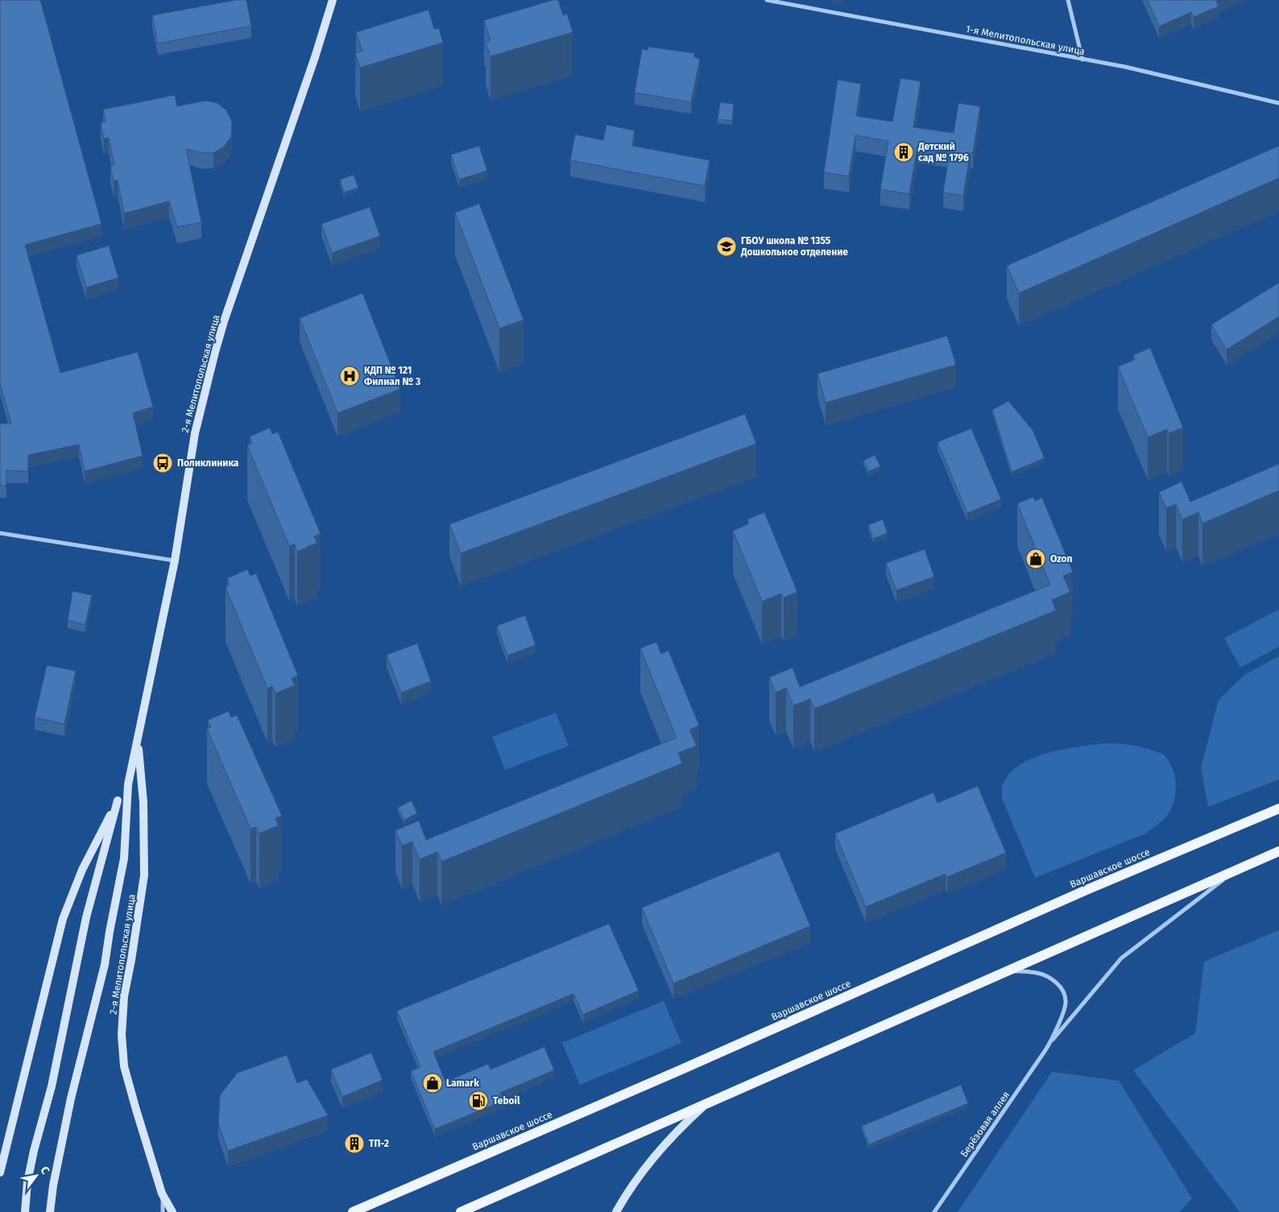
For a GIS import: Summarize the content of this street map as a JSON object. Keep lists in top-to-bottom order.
{
  "streets": {
    "main road": ["Варшавское шоссе"],
    "street": ["1-я Мелитопольская улица", "2-я Мелитопольская улица", "Берёзовая аллея"]
  },
  "places": {
    "building": ["Детский сад № 1796", "ТП-2"],
    "school or university": ["ГБОУ школа № 1355 Дошкольное отделение"],
    "hospital": ["КДП № 121 Филиал № 3"],
    "bus stop": ["Поликлиника"],
    "shop": ["Ozon", "Lamark"],
    "fuel station": ["Teboil"]
  },
  "north": "top right"
}
